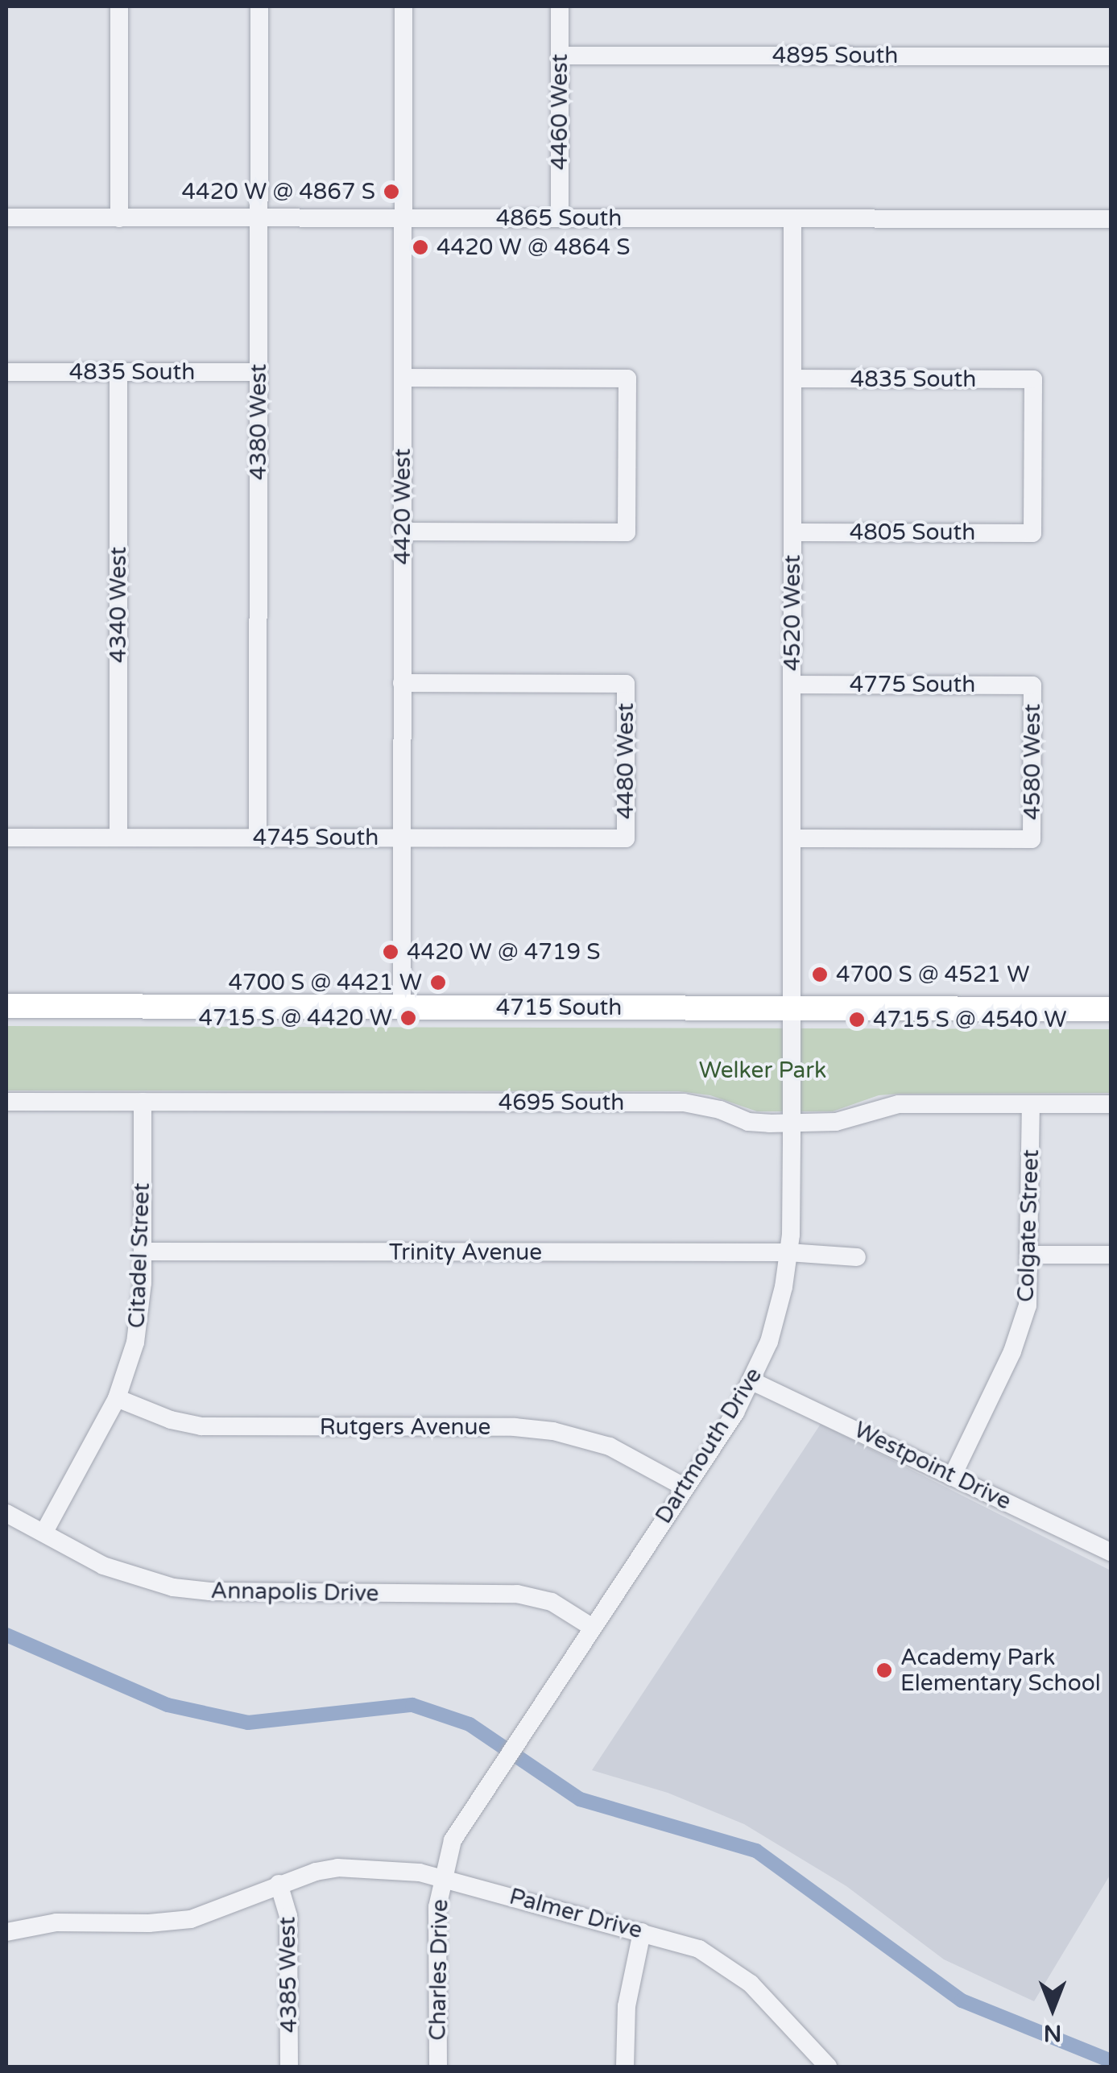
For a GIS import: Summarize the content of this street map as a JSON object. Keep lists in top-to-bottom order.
{
  "streets": {
    "main road": ["4715 South"],
    "street": [
      "4895 South",
      "4460 West",
      "4865 South",
      "4835 South",
      "4380 West",
      "4420 West",
      "4805 South",
      "4340 West",
      "4520 West",
      "4775 South",
      "4480 West",
      "4580 West",
      "4745 South",
      "4695 South",
      "Colgate Street",
      "Trinity Avenue",
      "Citadel Street",
      "Rutgers Avenue",
      "Dartmouth Drive",
      "Westpoint Drive",
      "Annapolis Drive",
      "Palmer Drive",
      "Charles Drive",
      "4385 West"
    ]
  },
  "crossings": [
    ["4895 South", "4460 West"],
    ["4460 West", "4865 South"],
    ["4865 South", "4380 West"],
    ["4865 South", "4420 West"],
    ["4865 South", "4520 West"],
    ["4835 South", "4380 West"],
    ["4835 South", "4805 South"],
    ["4835 South", "4340 West"],
    ["4835 South", "4520 West"],
    ["4380 West", "4745 South"],
    ["4420 West", "4480 West"],
    ["4420 West", "4745 South"],
    ["4420 West", "4715 South"],
    ["4805 South", "4520 West"],
    ["4340 West", "4745 South"],
    ["4520 West", "4775 South"],
    ["4520 West", "4580 West"],
    ["4520 West", "4715 South"],
    ["4520 West", "Dartmouth Drive"],
    ["4775 South", "4580 West"],
    ["4480 West", "4745 South"],
    ["4715 South", "Dartmouth Drive"],
    ["4695 South", "Colgate Street"],
    ["4695 South", "Citadel Street"],
    ["4695 South", "Dartmouth Drive"],
    ["Colgate Street", "Westpoint Drive"],
    ["Trinity Avenue", "Citadel Street"],
    ["Trinity Avenue", "Dartmouth Drive"],
    ["Citadel Street", "Rutgers Avenue"],
    ["Citadel Street", "Annapolis Drive"],
    ["Rutgers Avenue", "Dartmouth Drive"],
    ["Dartmouth Drive", "Westpoint Drive"],
    ["Dartmouth Drive", "Annapolis Drive"],
    ["Dartmouth Drive", "Charles Drive"],
    ["Palmer Drive", "Charles Drive"],
    ["Palmer Drive", "4385 West"]
  ],
  "parks": ["Welker Park"],
  "places": [
    "4420 W @ 4867 S",
    "4420 W @ 4864 S",
    "4420 W @ 4719 S",
    "4700 S @ 4521 W",
    "4700 S @ 4421 W",
    "4715 S @ 4420 W",
    "4715 S @ 4540 W",
    "Academy Park Elementary School"
  ],
  "north": "bottom"
}
